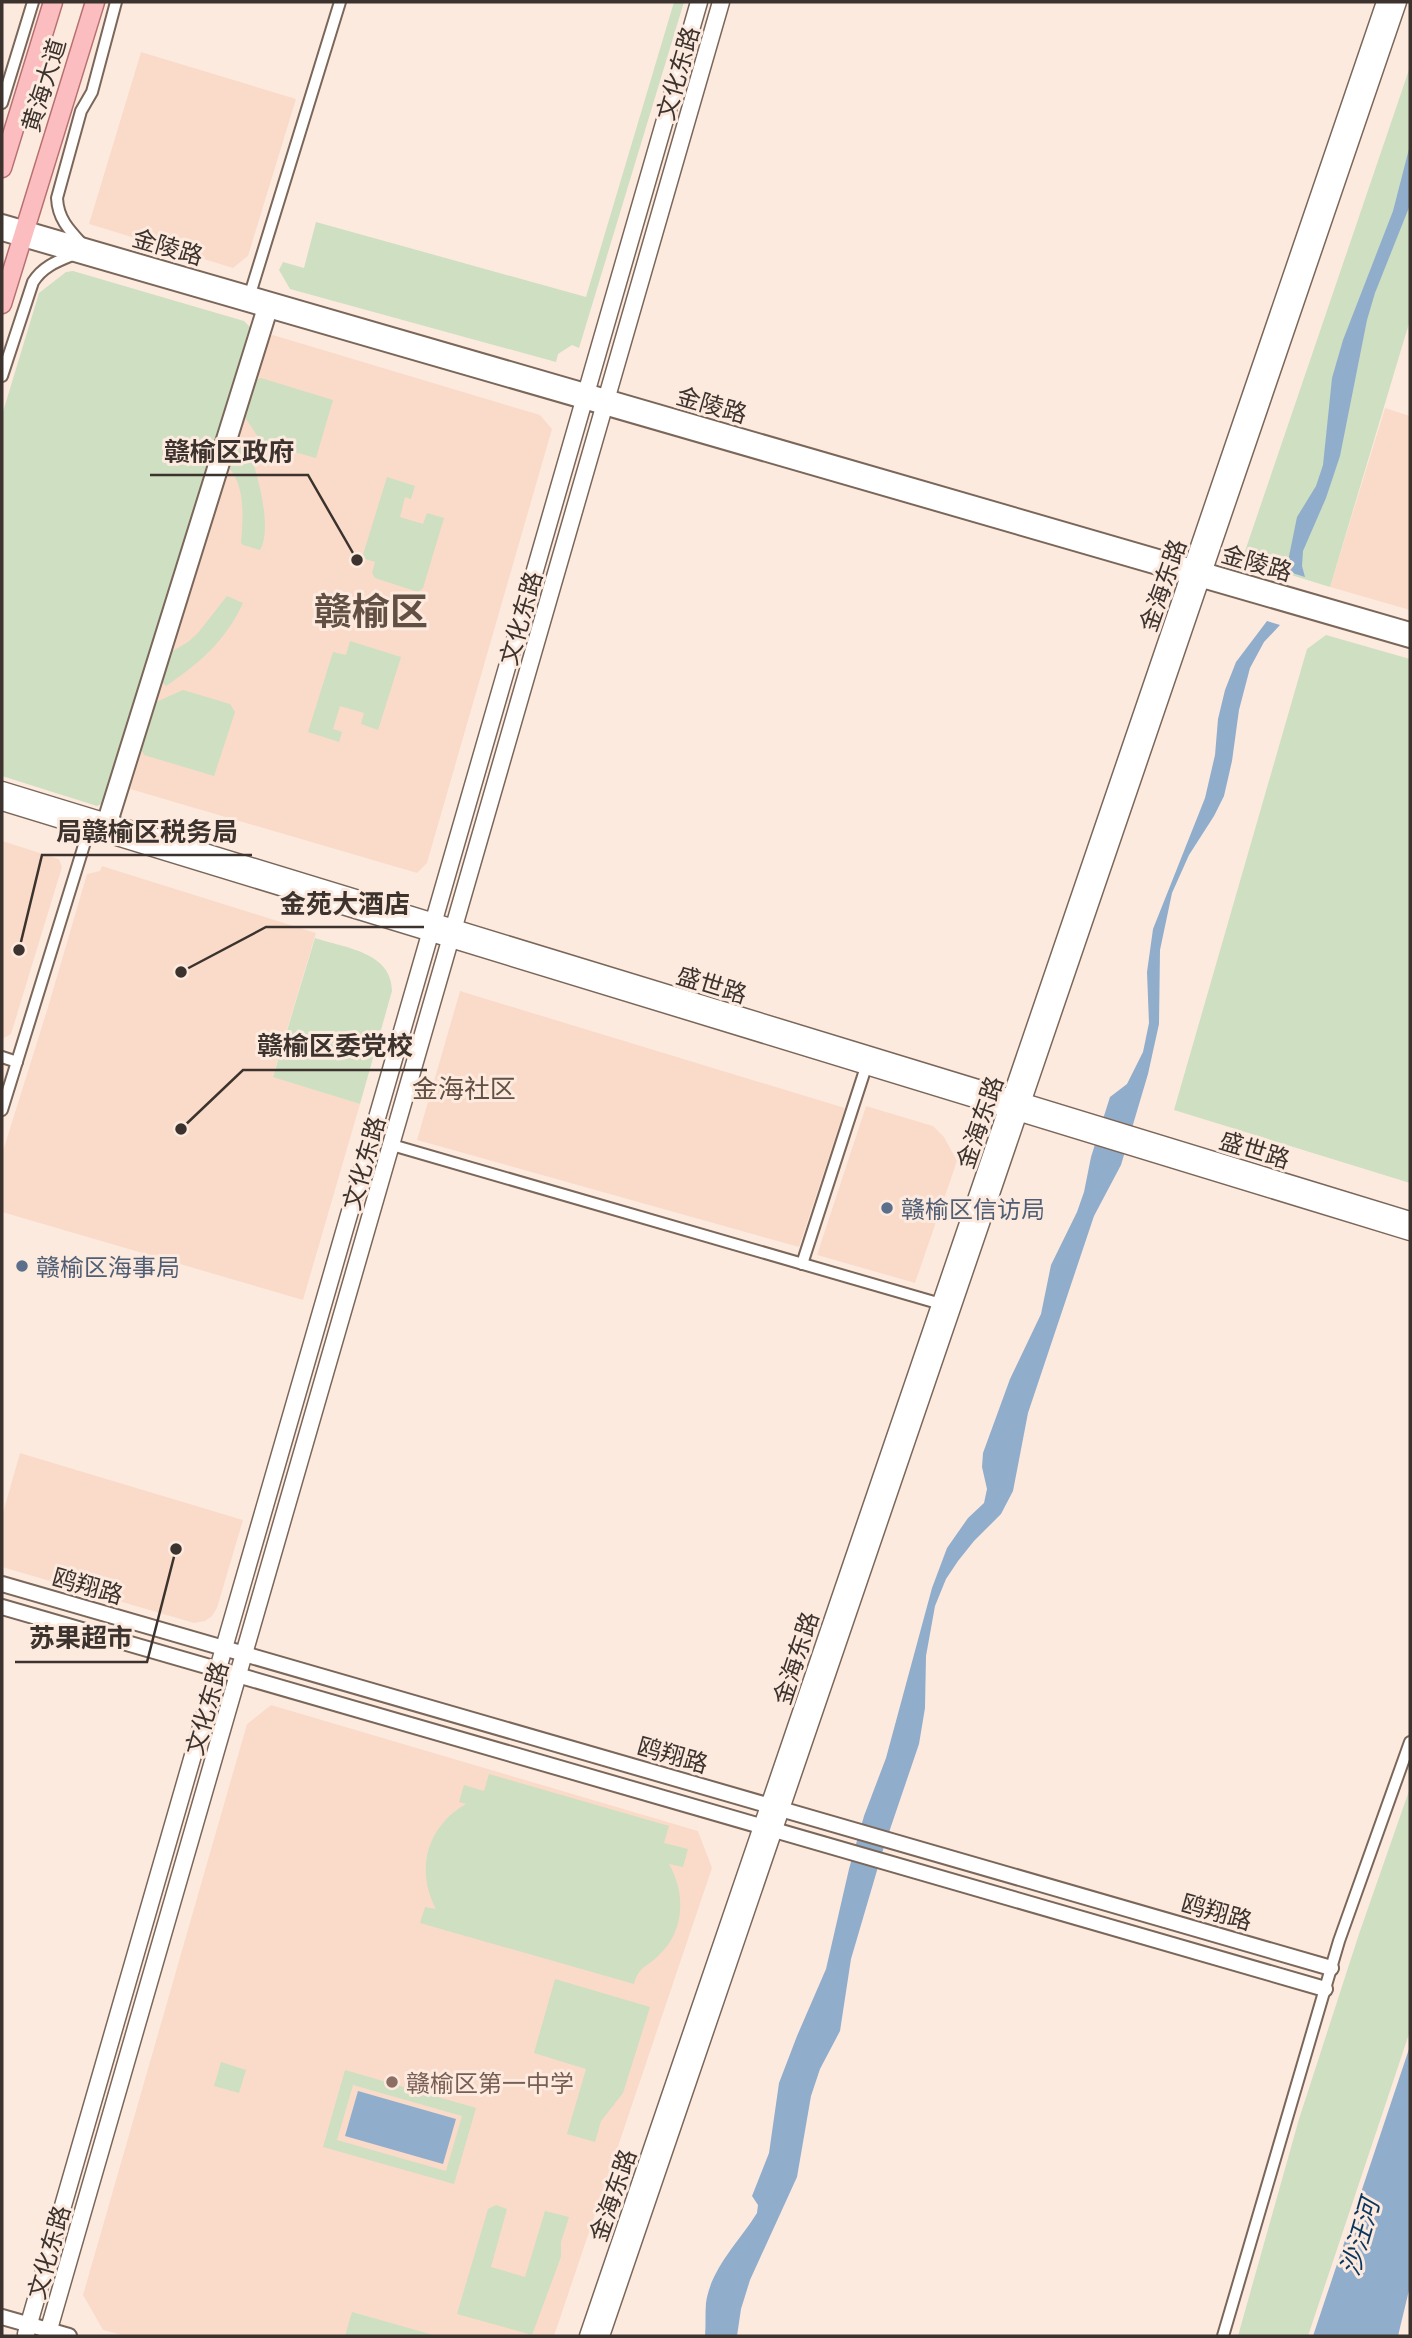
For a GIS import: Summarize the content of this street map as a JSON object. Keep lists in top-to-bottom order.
{
  "streets": {
    "main road": [
      "文化东路",
      "黄海大道",
      "金海东路",
      "盛世路"
    ],
    "street": ["金陵路", "鸥翔路"]
  },
  "crossings": [
    ["文化东路", "金陵路"],
    ["文化东路", "盛世路"],
    ["文化东路", "鸥翔路"],
    ["黄海大道", "金陵路"],
    ["金陵路", "金海东路"],
    ["金海东路", "盛世路"],
    ["金海东路", "鸥翔路"]
  ],
  "districts": ["赣榆区", "金海社区"],
  "water": ["沙汪河"],
  "places": [
    "赣榆区政府",
    "局赣榆区税务局",
    "金苑大酒店",
    "赣榆区委党校",
    "赣榆区信访局",
    "赣榆区海事局",
    "苏果超市",
    "赣榆区第一中学"
  ]
}
